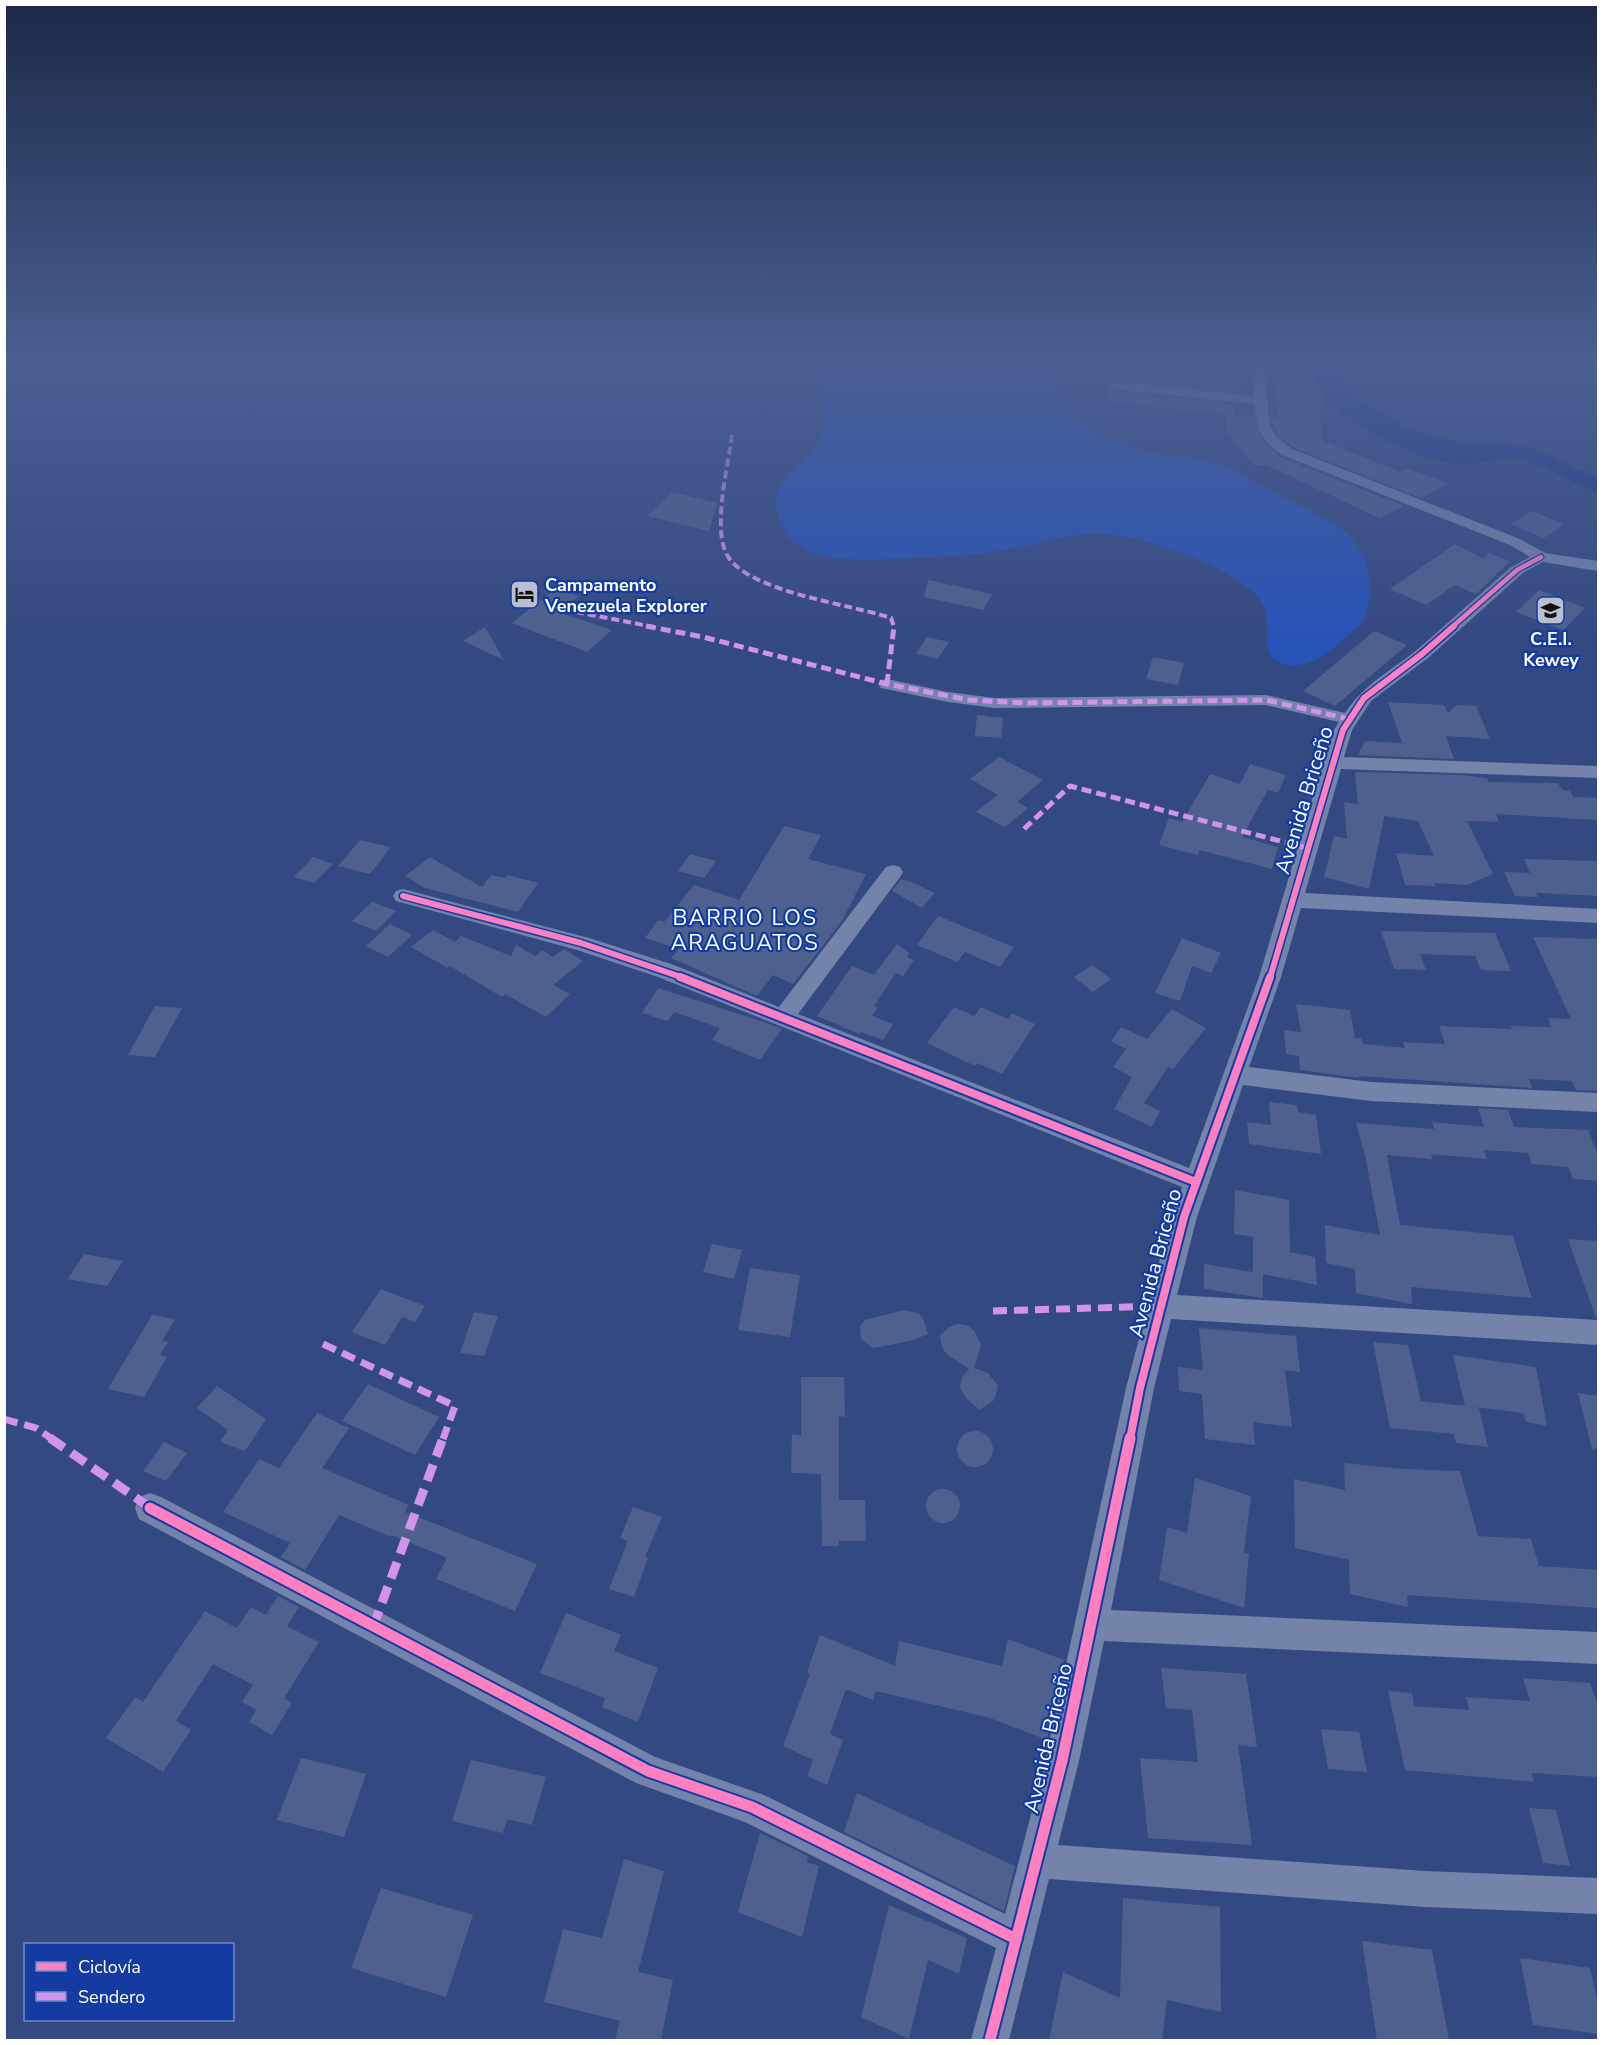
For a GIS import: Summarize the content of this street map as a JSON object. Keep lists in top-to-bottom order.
{
  "streets": {
    "street": ["Avenida Briceño"]
  },
  "districts": ["BARRIO LOS ARAGUATOS"],
  "places": {
    "hotel": ["Campamento Venezuela Explorer"],
    "school or university": ["C.E.I. Kewey"]
  },
  "legend": ["Ciclovía", "Sendero"]
}
